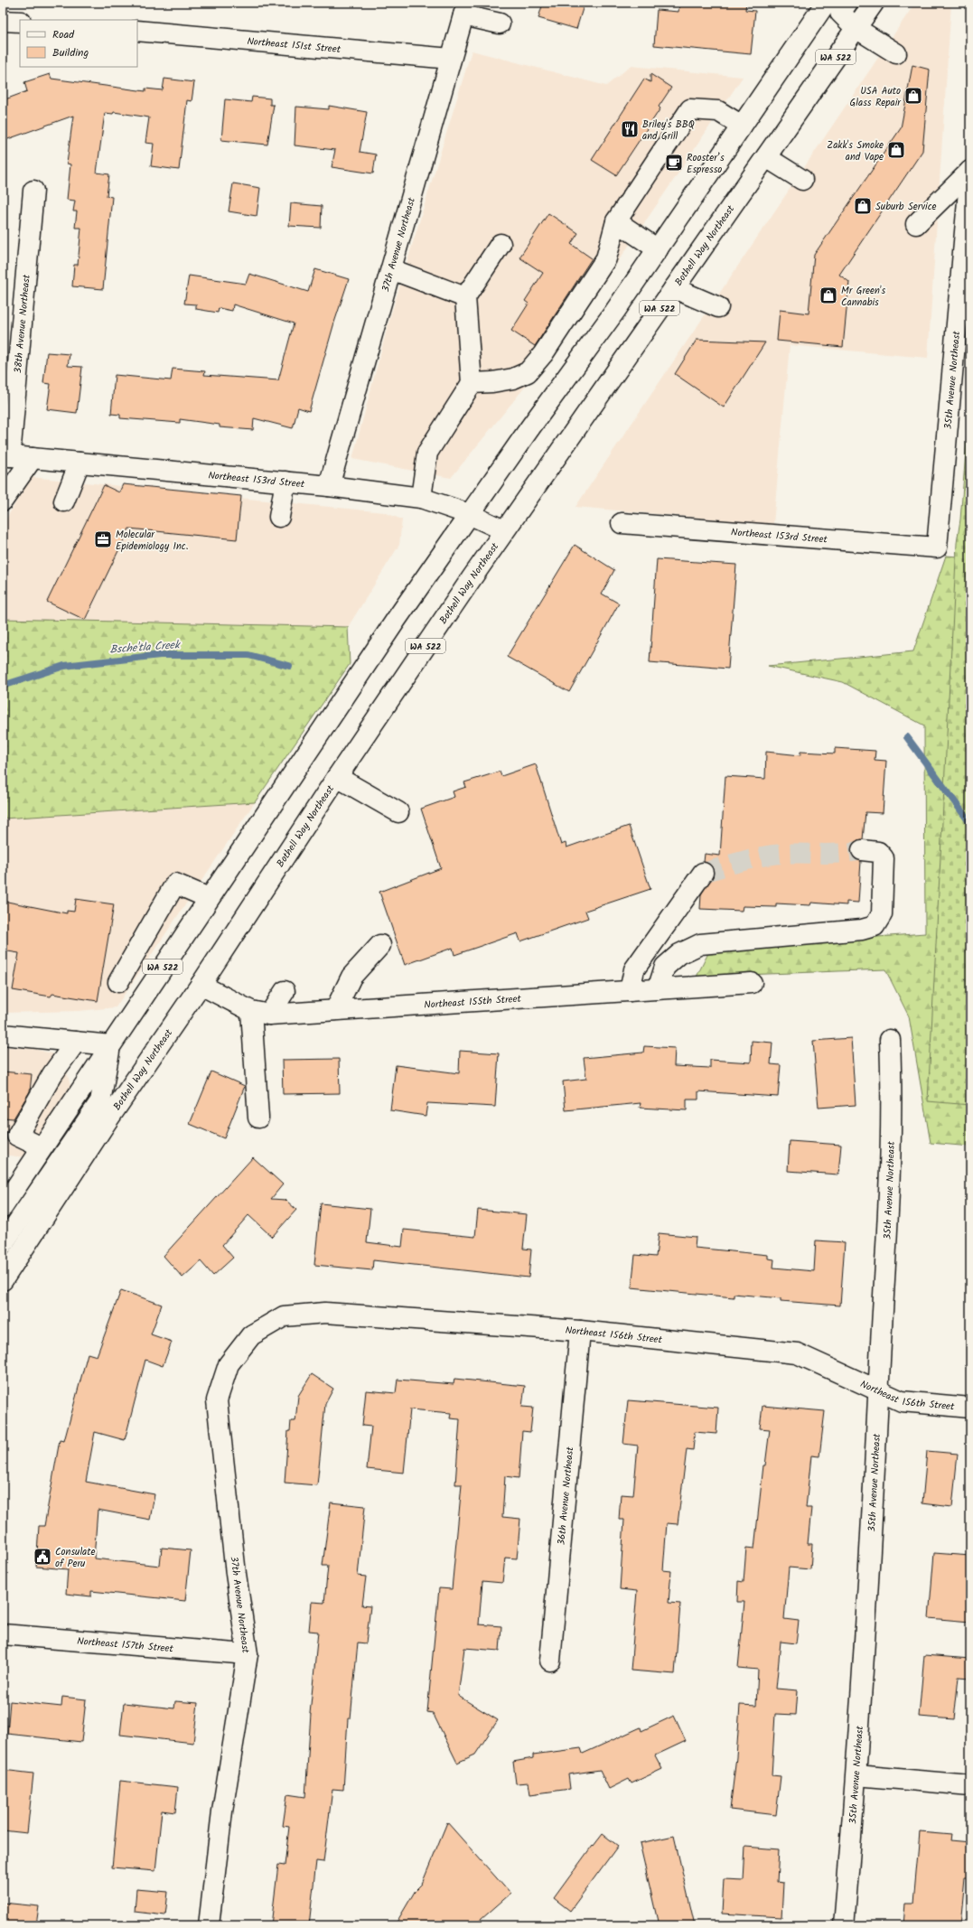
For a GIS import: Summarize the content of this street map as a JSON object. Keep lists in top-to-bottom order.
{
  "streets": {
    "street": [
      "Northeast 151st Street",
      "WA 522",
      "37th Avenue Northeast",
      "Bothell Way Northeast",
      "38th Avenue Northeast",
      "35th Avenue Northeast",
      "Northeast 153rd Street",
      "Northeast 155th Street",
      "Northeast 156th Street",
      "36th Avenue Northeast",
      "Northeast 157th Street"
    ]
  },
  "crossings": [
    ["Northeast 151st Street", "37th Avenue Northeast"],
    ["WA 522", "Northeast 153rd Street"],
    ["37th Avenue Northeast", "Northeast 153rd Street"],
    ["37th Avenue Northeast", "Northeast 156th Street"],
    ["37th Avenue Northeast", "Northeast 157th Street"],
    ["Bothell Way Northeast", "Northeast 153rd Street"],
    ["38th Avenue Northeast", "Northeast 153rd Street"],
    ["35th Avenue Northeast", "Northeast 153rd Street"],
    ["35th Avenue Northeast", "Northeast 156th Street"],
    ["Northeast 156th Street", "36th Avenue Northeast"]
  ],
  "water": ["Bsche'tla Creek"],
  "places": {
    "shop": [
      "USA Auto Glass Repair",
      "Zakk's Smoke and Vape",
      "Suburb Service",
      "Mr Green's Cannabis"
    ],
    "restaurant": ["Briley's BBQ and Grill"],
    "cafe": ["Rooster’s Espresso"],
    "office": ["Molecular Epidemiology Inc."],
    "public building": ["Consulate of Peru"]
  },
  "legend": ["Road", "Building"]
}
